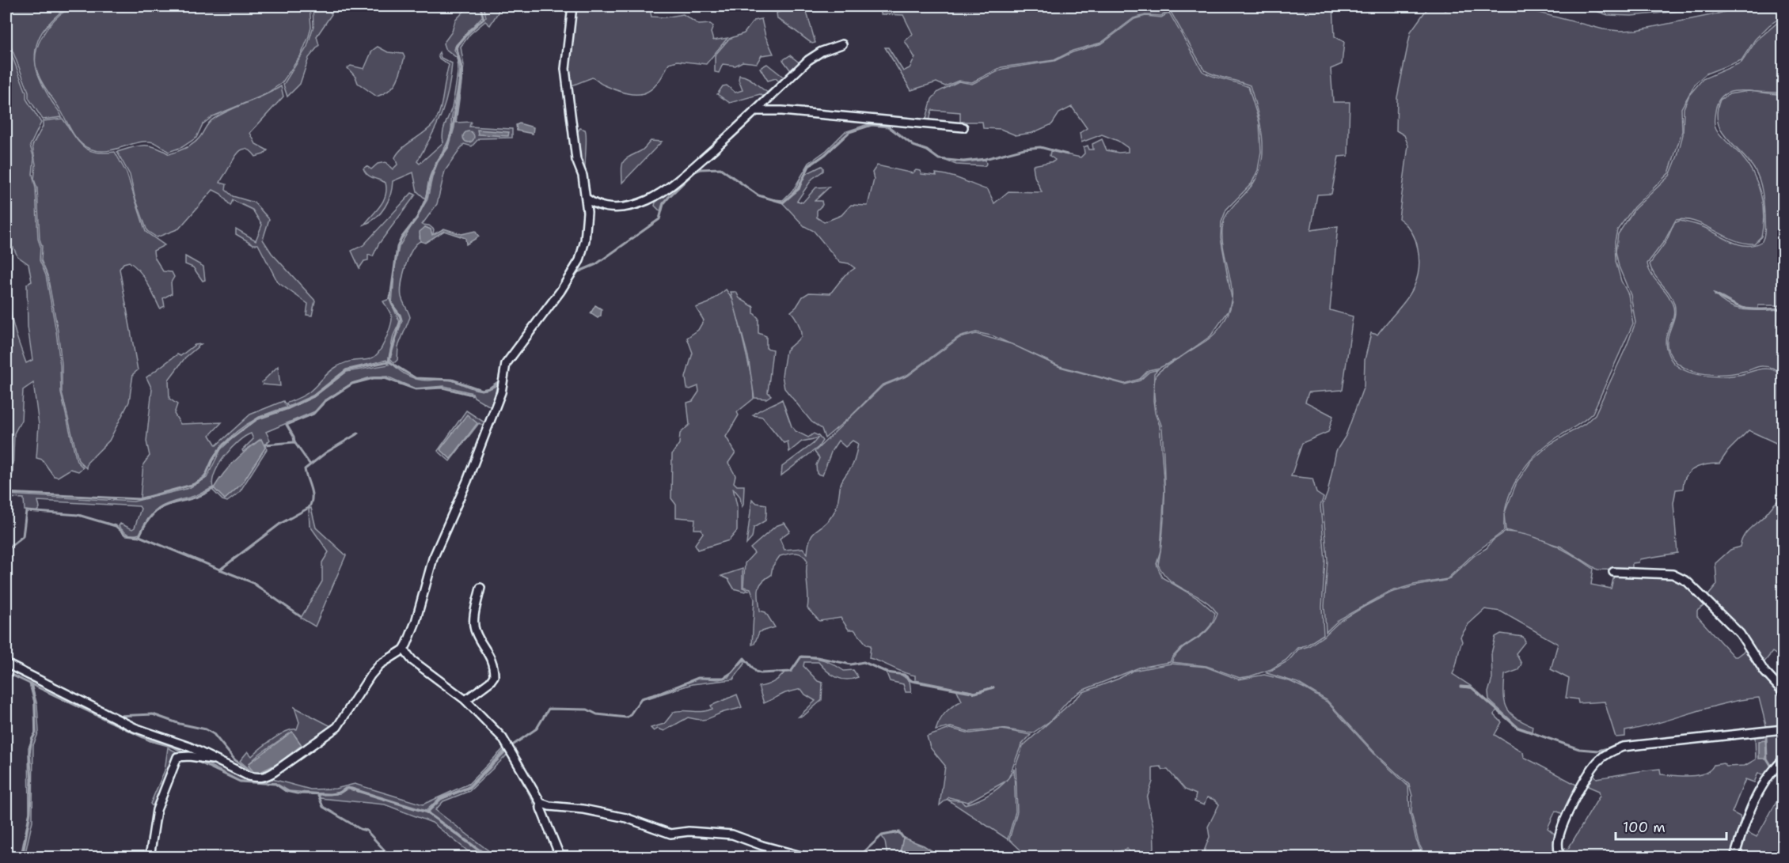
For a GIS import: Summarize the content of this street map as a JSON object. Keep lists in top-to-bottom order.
{
  "scale_bar": "100 m"
}
